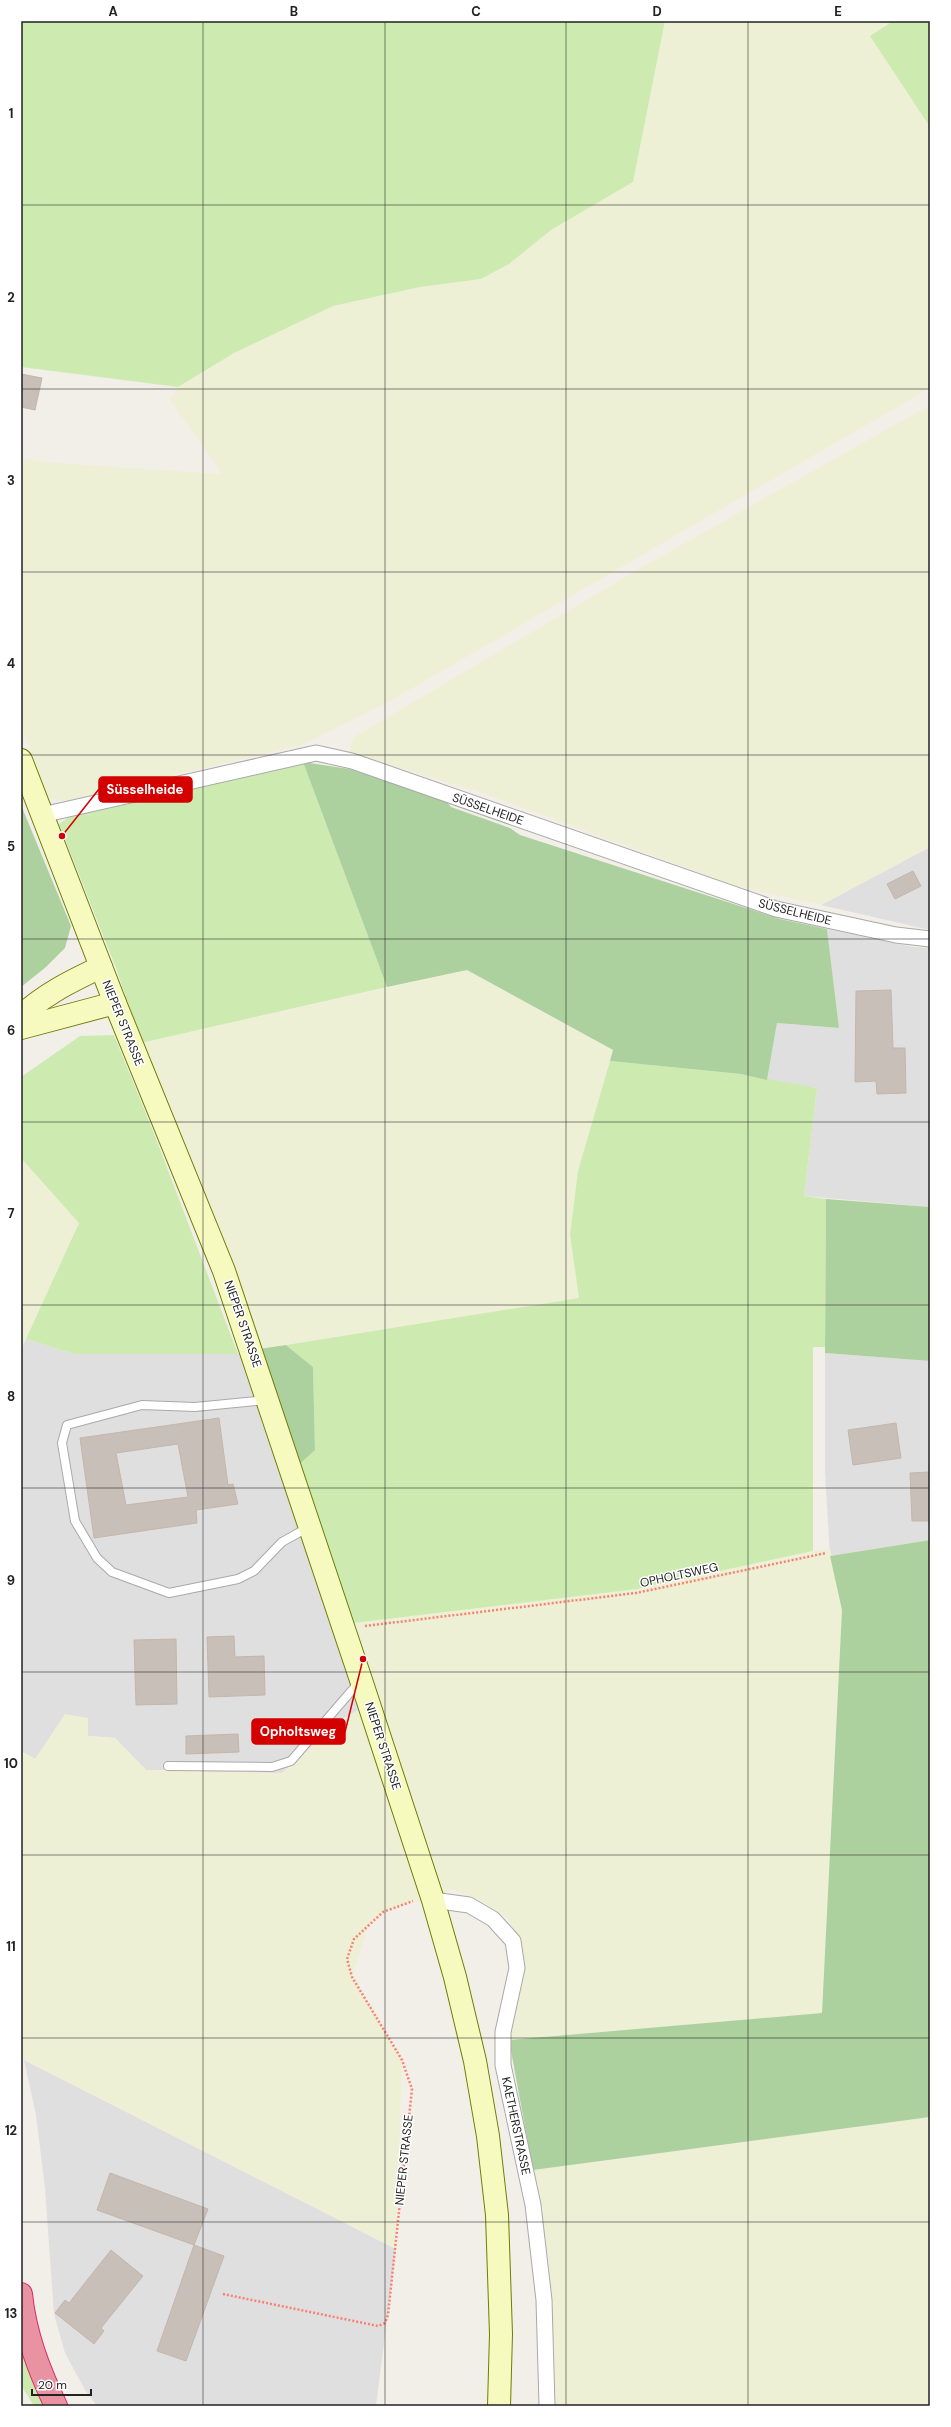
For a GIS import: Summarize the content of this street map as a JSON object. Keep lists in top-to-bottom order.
{
  "streets": {
    "street": ["SÜSSELHEIDE", "NIEPER STRASSE", "KAETHERSTRASSE"],
    "path": ["OPHOLTSWEG"]
  },
  "crossings": [
    ["SÜSSELHEIDE", "NIEPER STRASSE"],
    ["NIEPER STRASSE", "OPHOLTSWEG"],
    ["NIEPER STRASSE", "KAETHERSTRASSE"]
  ],
  "places": ["Süsselheide", "Opholtsweg"],
  "scale_bar": "20 m",
  "grid": {
    "columns": [
      "A",
      "B",
      "C",
      "D",
      "E"
    ],
    "rows": [
      "1",
      "2",
      "3",
      "4",
      "5",
      "6",
      "7",
      "8",
      "9",
      "10",
      "11",
      "12",
      "13"
    ]
  }
}
